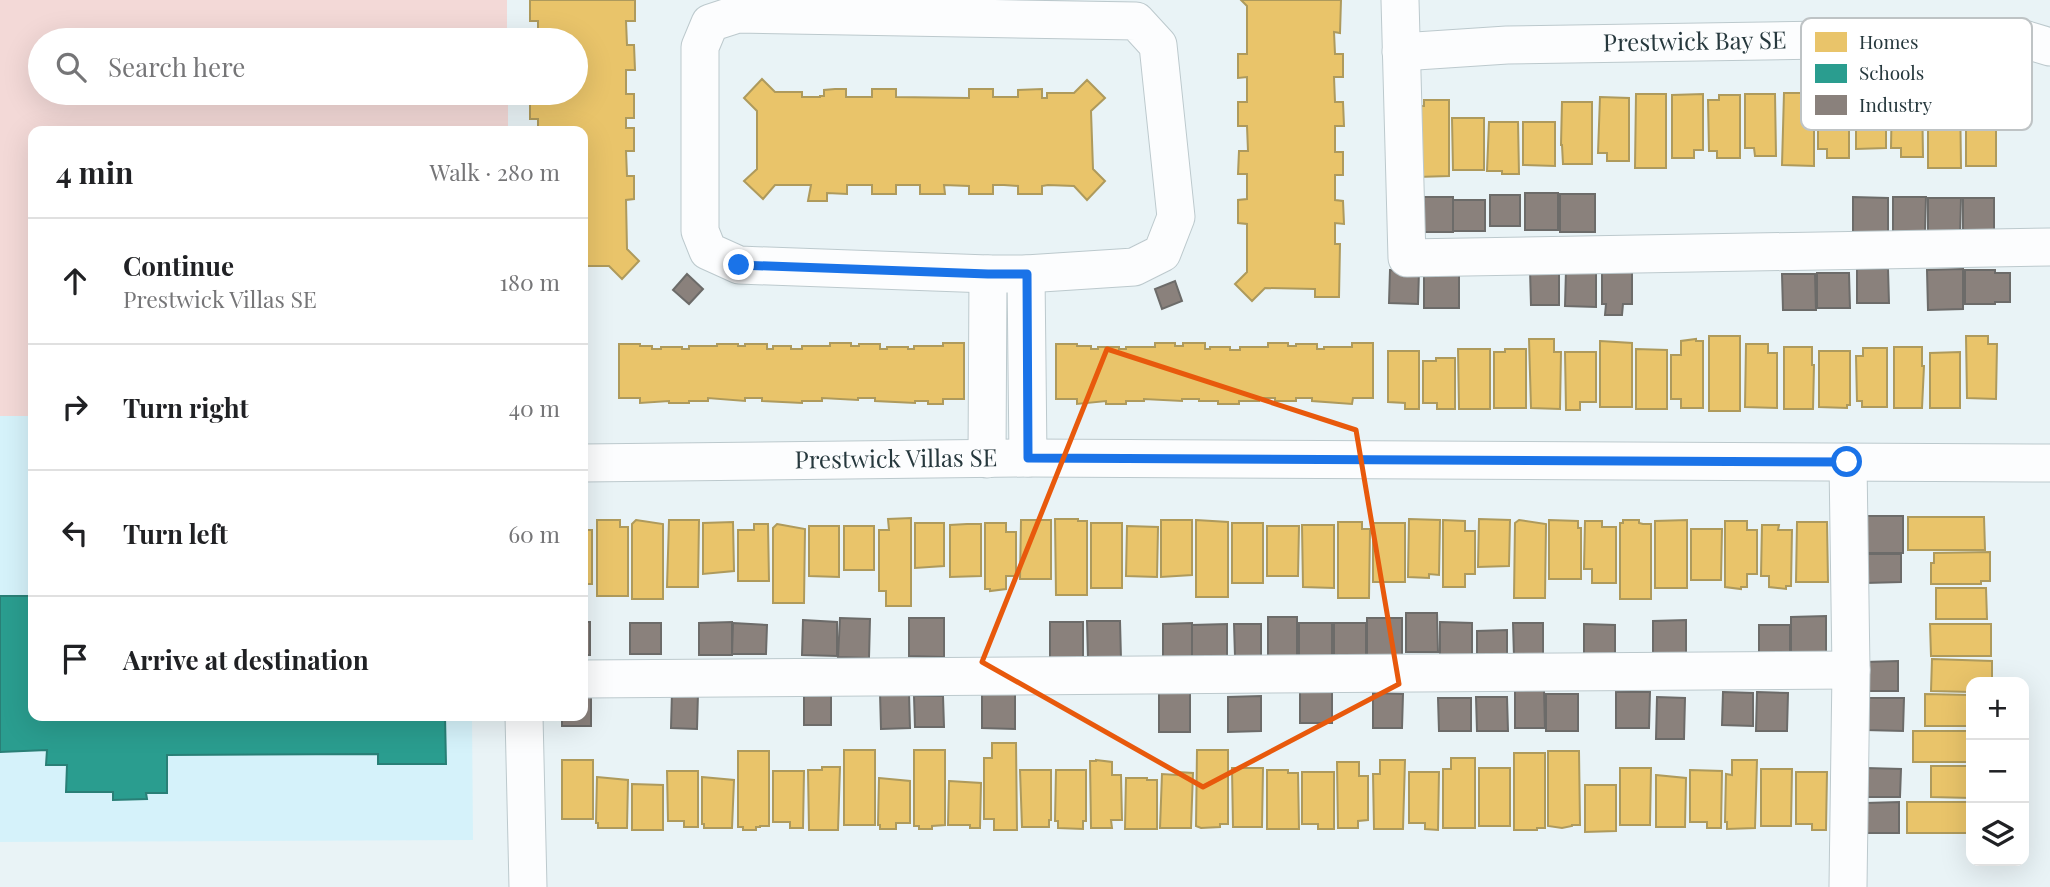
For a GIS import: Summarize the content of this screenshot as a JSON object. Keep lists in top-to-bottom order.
{
  "streets": {
    "street": ["Prestwick Bay SE", "Prestwick Villas SE"]
  },
  "legend": ["Homes", "Schools", "Industry"],
  "page": {
    "search": "Search here",
    "heading": ["4 min", "Walk · 280 m"],
    "list": [
      ["Continue", "Prestwick Villas SE", "180 m"],
      ["Turn right", "40 m"],
      ["Turn left", "60 m"],
      "Arrive at destination"
    ],
    "map_buttons": ["+", "−"]
  }
}
